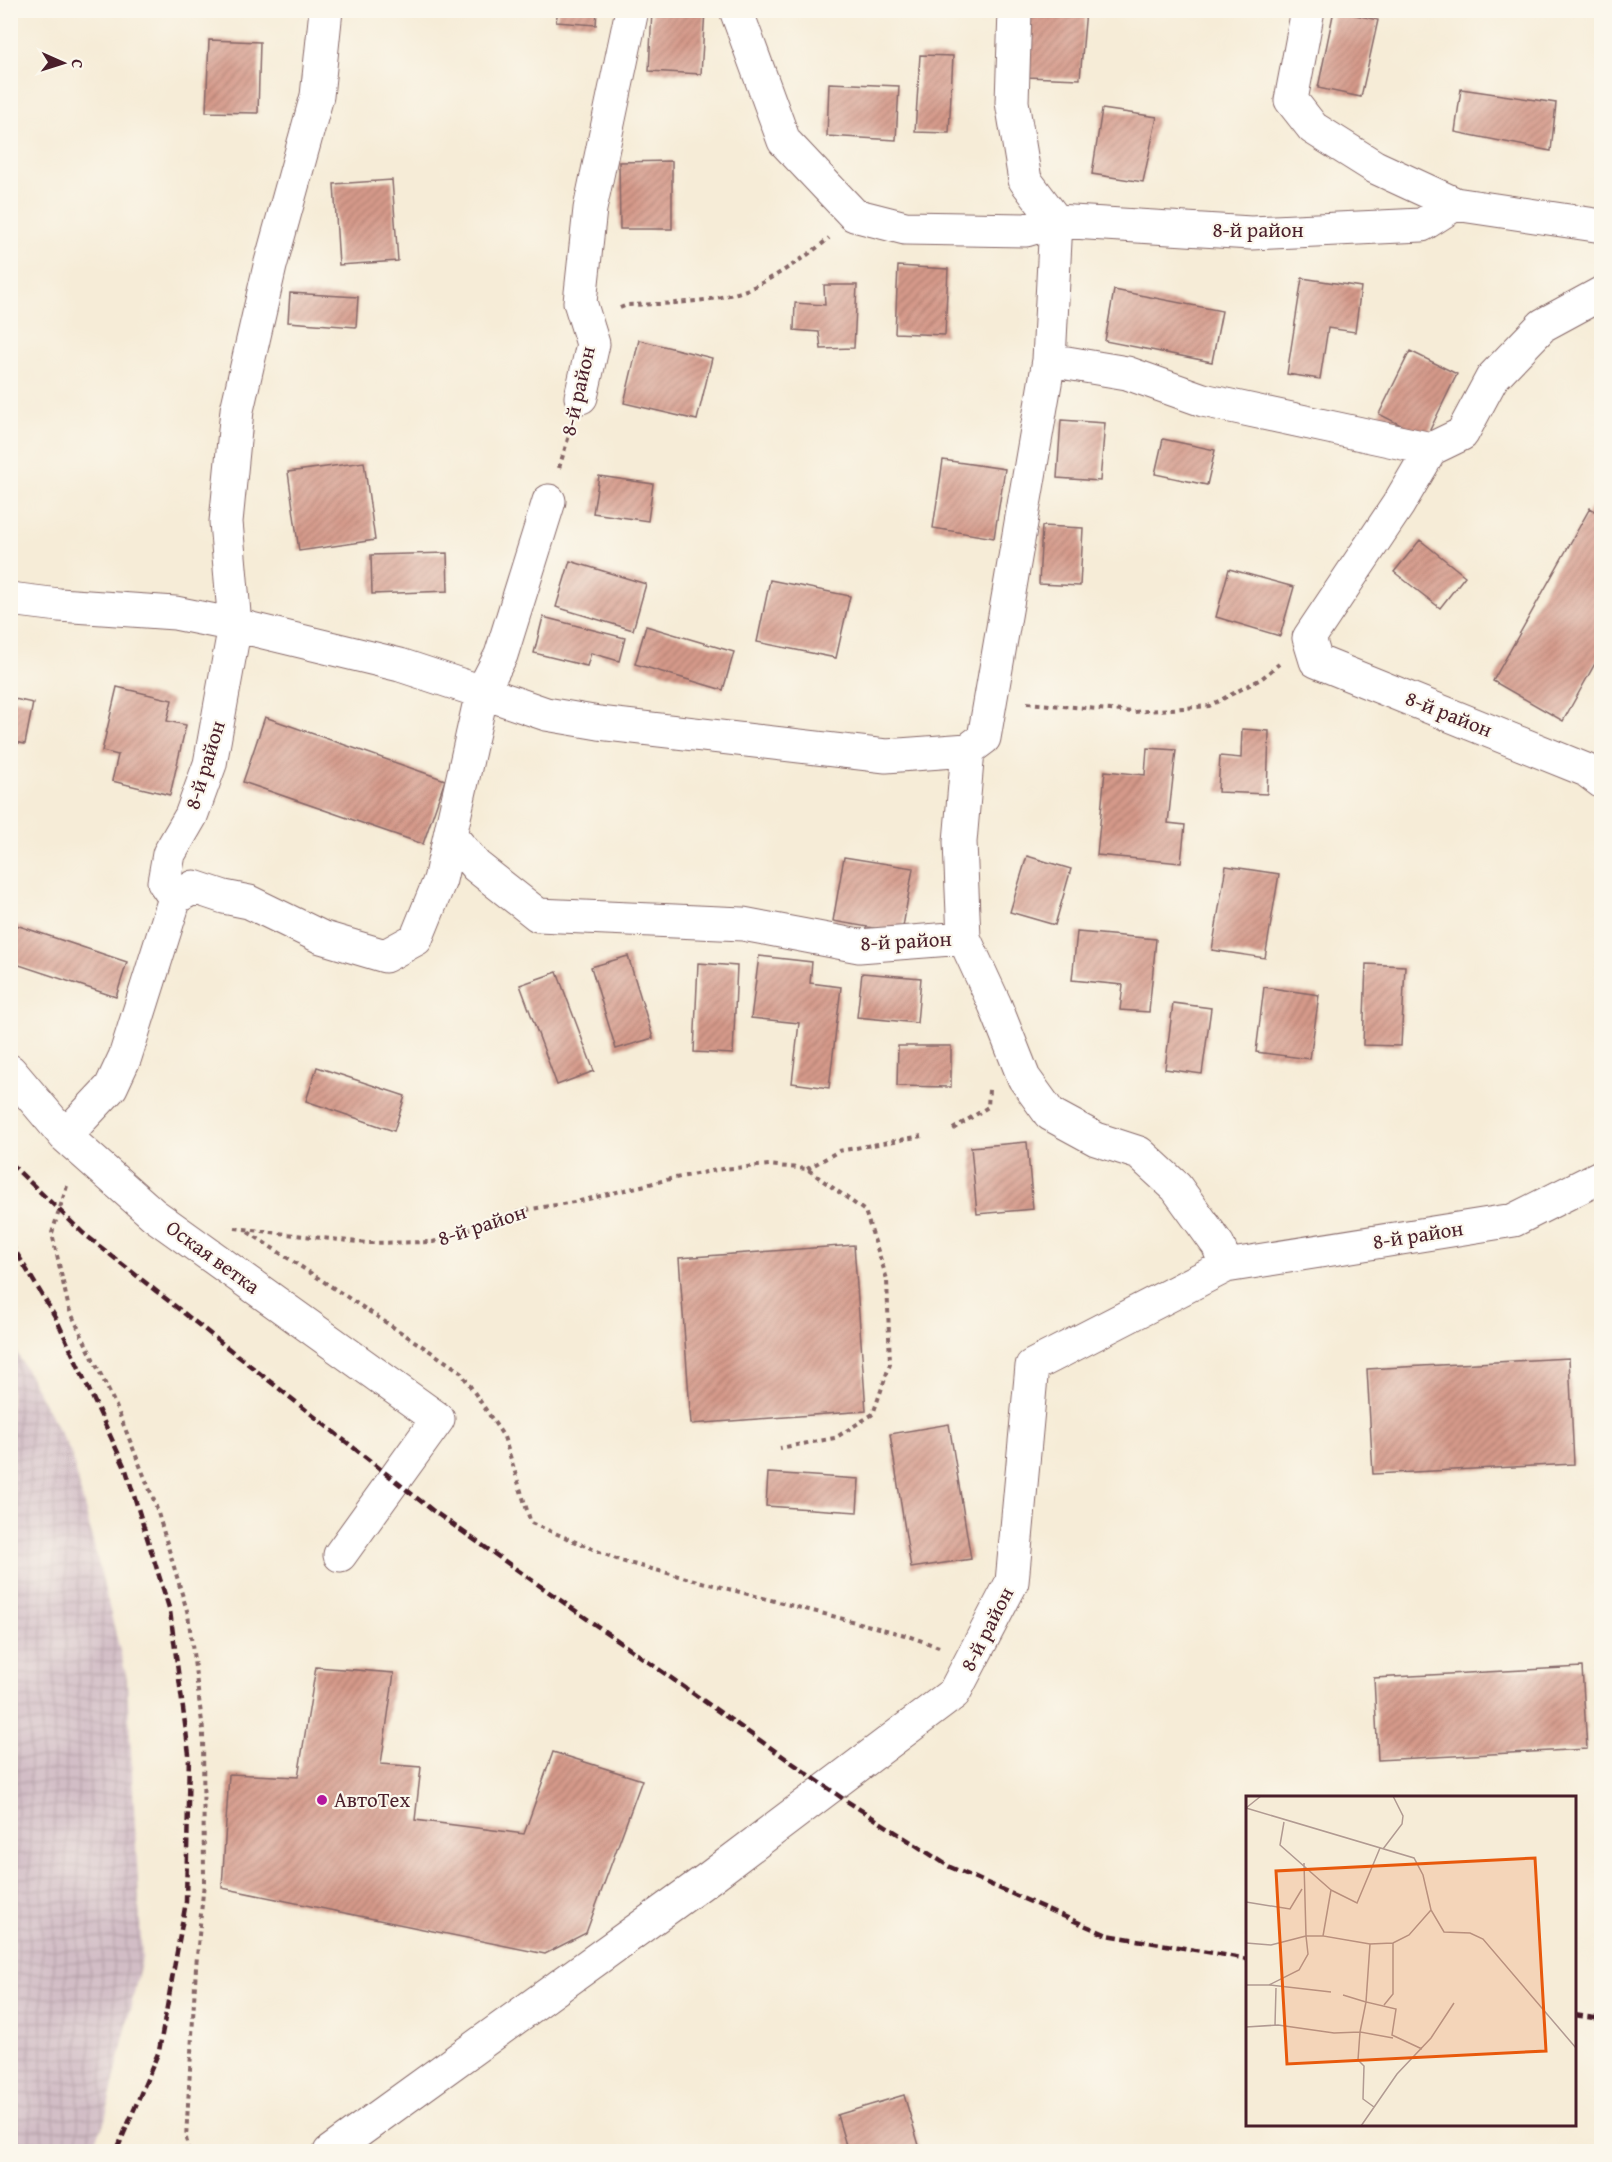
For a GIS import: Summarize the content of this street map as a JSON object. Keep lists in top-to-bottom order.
{
  "streets": {
    "street": ["8-й район", "Оская ветка"]
  },
  "places": ["АвтоТех"],
  "north": "right"
}
